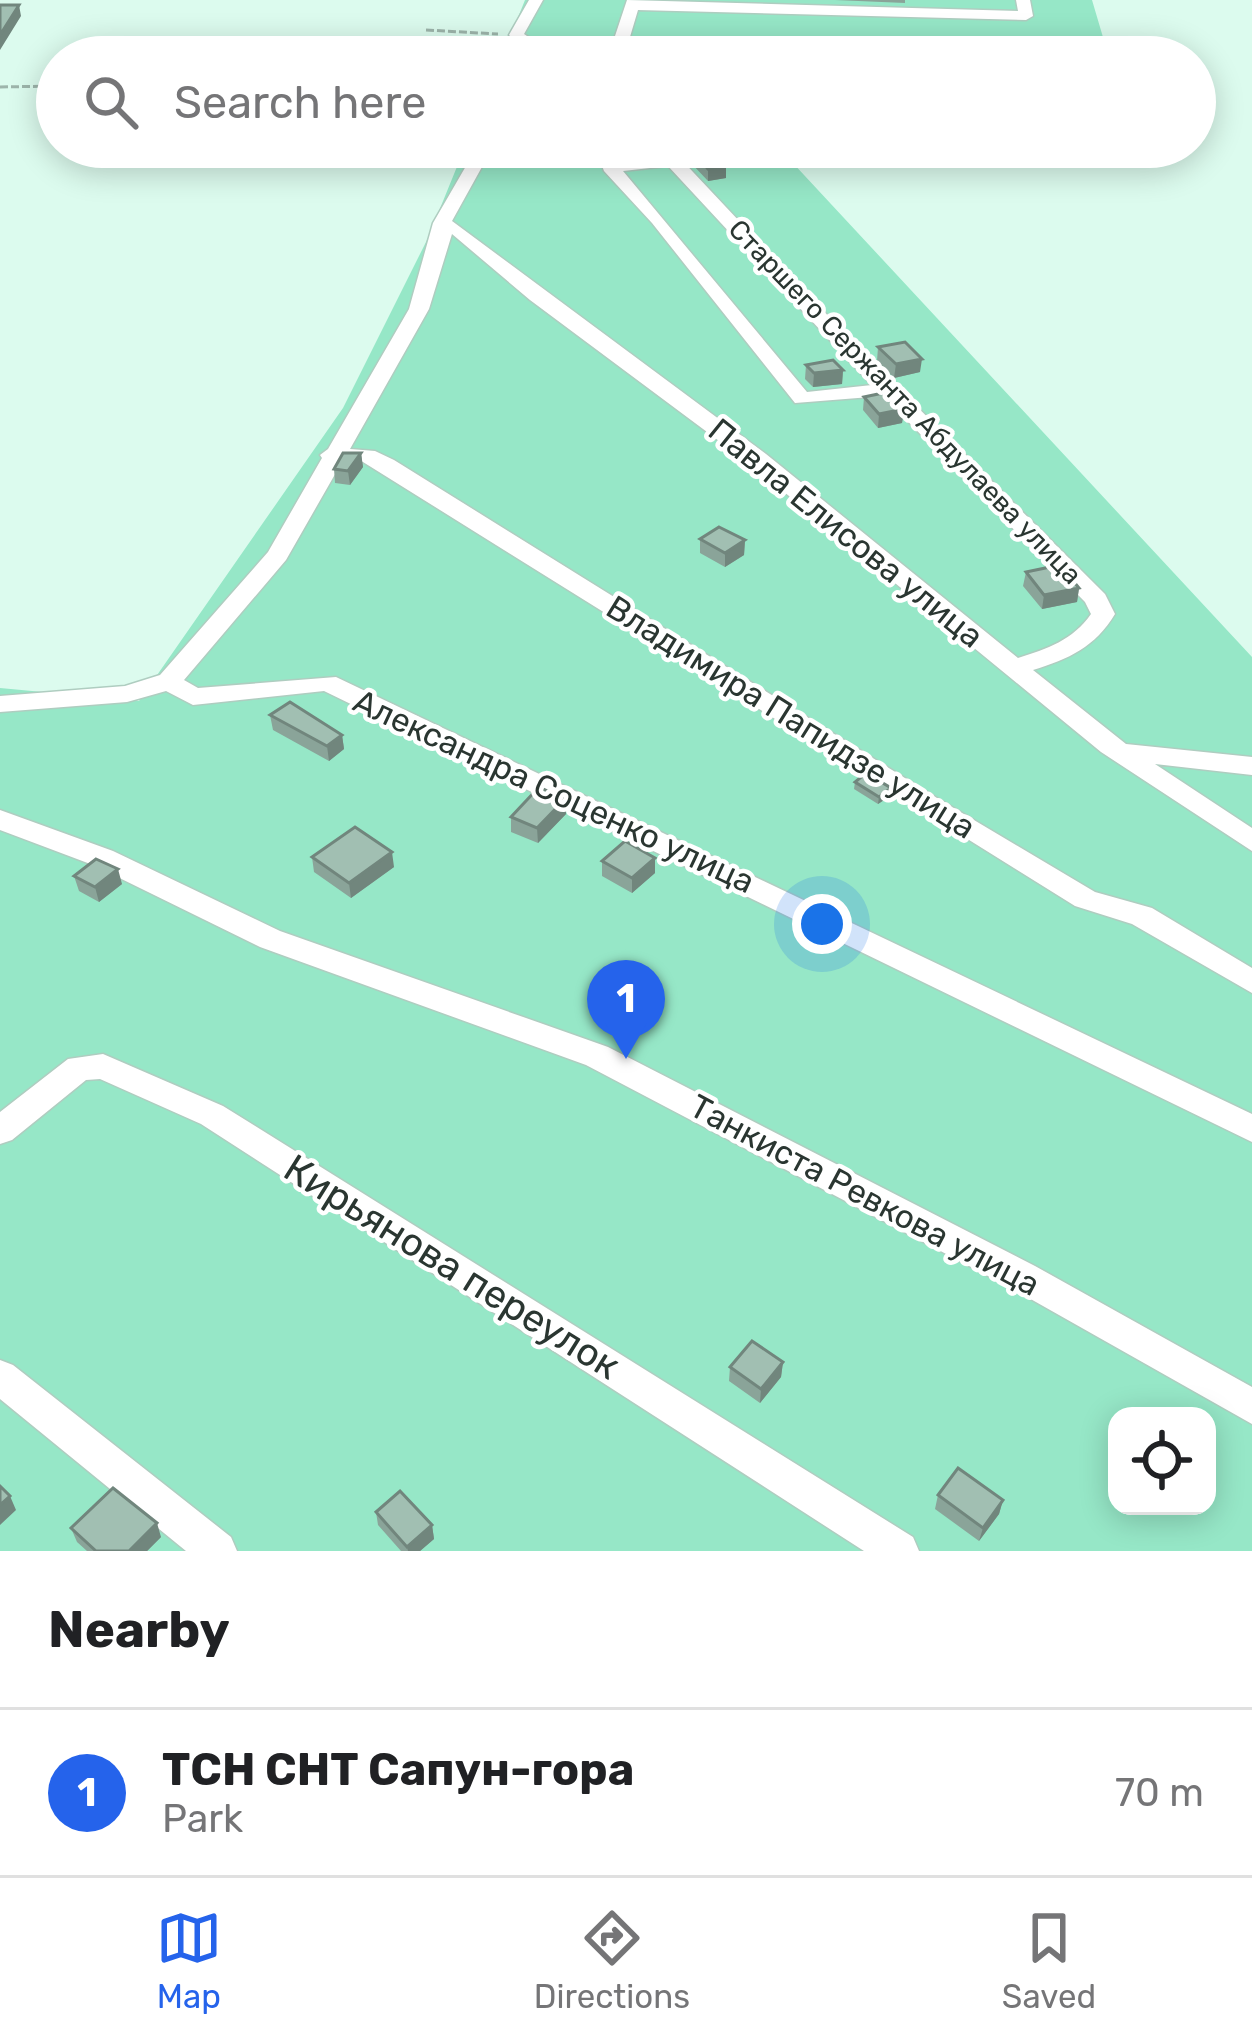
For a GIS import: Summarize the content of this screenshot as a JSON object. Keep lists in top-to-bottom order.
{
  "streets": {
    "lane": [
      "Старшего Сержанта Абдулаева улица",
      "Павла Елисова улица",
      "Владимира Папидзе улица",
      "Александра Соценко улица",
      "Танкиста Ревкова улица",
      "Кирьянова переулок"
    ]
  },
  "crossings": [
    ["Старшего Сержанта Абдулаева улица", "Павла Елисова улица"]
  ],
  "page": {
    "search": "Search here",
    "pins": "1",
    "heading": "Nearby",
    "list": [
      {
        "mark": "1",
        "name": "ТСН СНТ Сапун-гора",
        "note": "Park",
        "value": "70 m"
      }
    ],
    "nav": ["Map", "Directions", "Saved"]
  }
}
